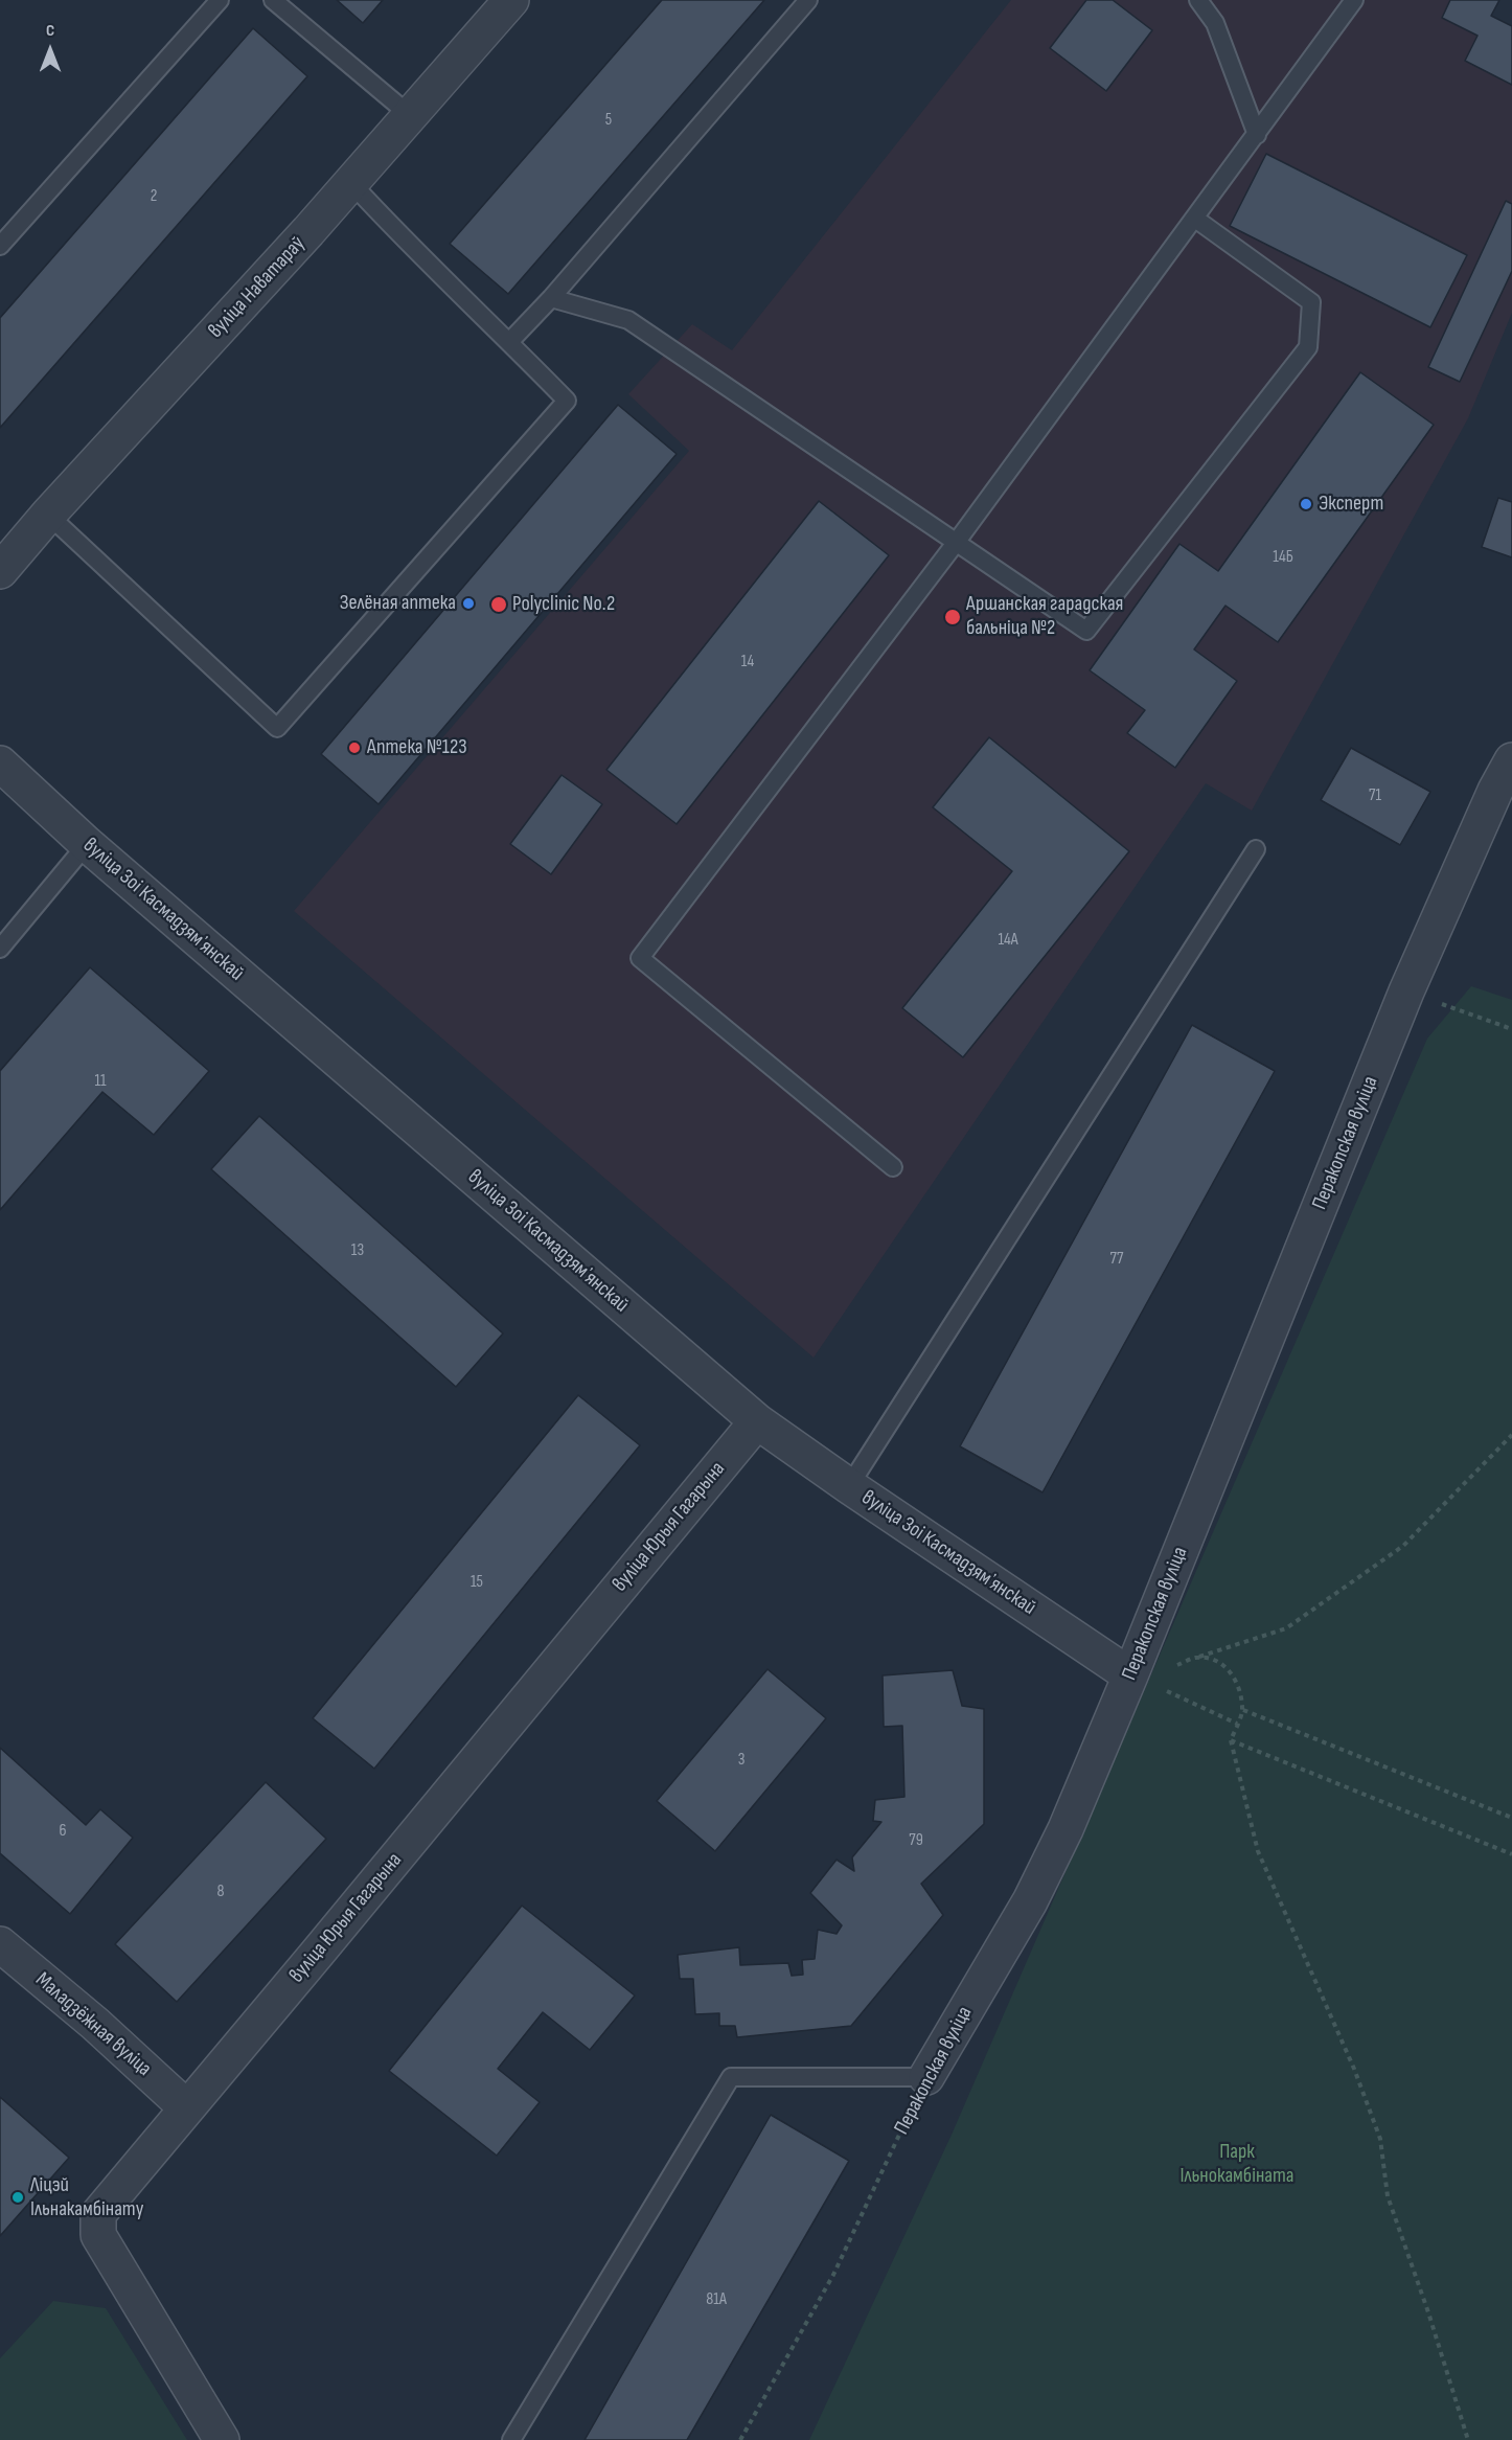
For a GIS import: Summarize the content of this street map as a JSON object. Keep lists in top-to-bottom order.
{
  "streets": {
    "street": [
      "вуліца Наватараў",
      "вуліца Зоі Касмадзямʼянскай",
      "Перакопская вуліца",
      "вуліца Юрыя Гагарына",
      "Маладзёжная вуліца"
    ]
  },
  "crossings": [
    ["вуліца Зоі Касмадзямʼянскай", "Перакопская вуліца"],
    ["вуліца Зоі Касмадзямʼянскай", "вуліца Юрыя Гагарына"],
    ["вуліца Юрыя Гагарына", "Маладзёжная вуліца"]
  ],
  "parks": ["Парк Ільнокамбіната"],
  "places": [
    "Эксперт",
    "Зелёная аптека",
    "Polyclinic No.2",
    "Аршанская гарадская бальніца №2",
    "Аптека №123",
    "Ліцэй Ільнакамбінату"
  ],
  "house_numbers": [
    "5",
    "2",
    "14Б",
    "14",
    "71",
    "14А",
    "11",
    "13",
    "77",
    "15",
    "3",
    "6",
    "79",
    "8",
    "81А"
  ],
  "north": "top"
}
